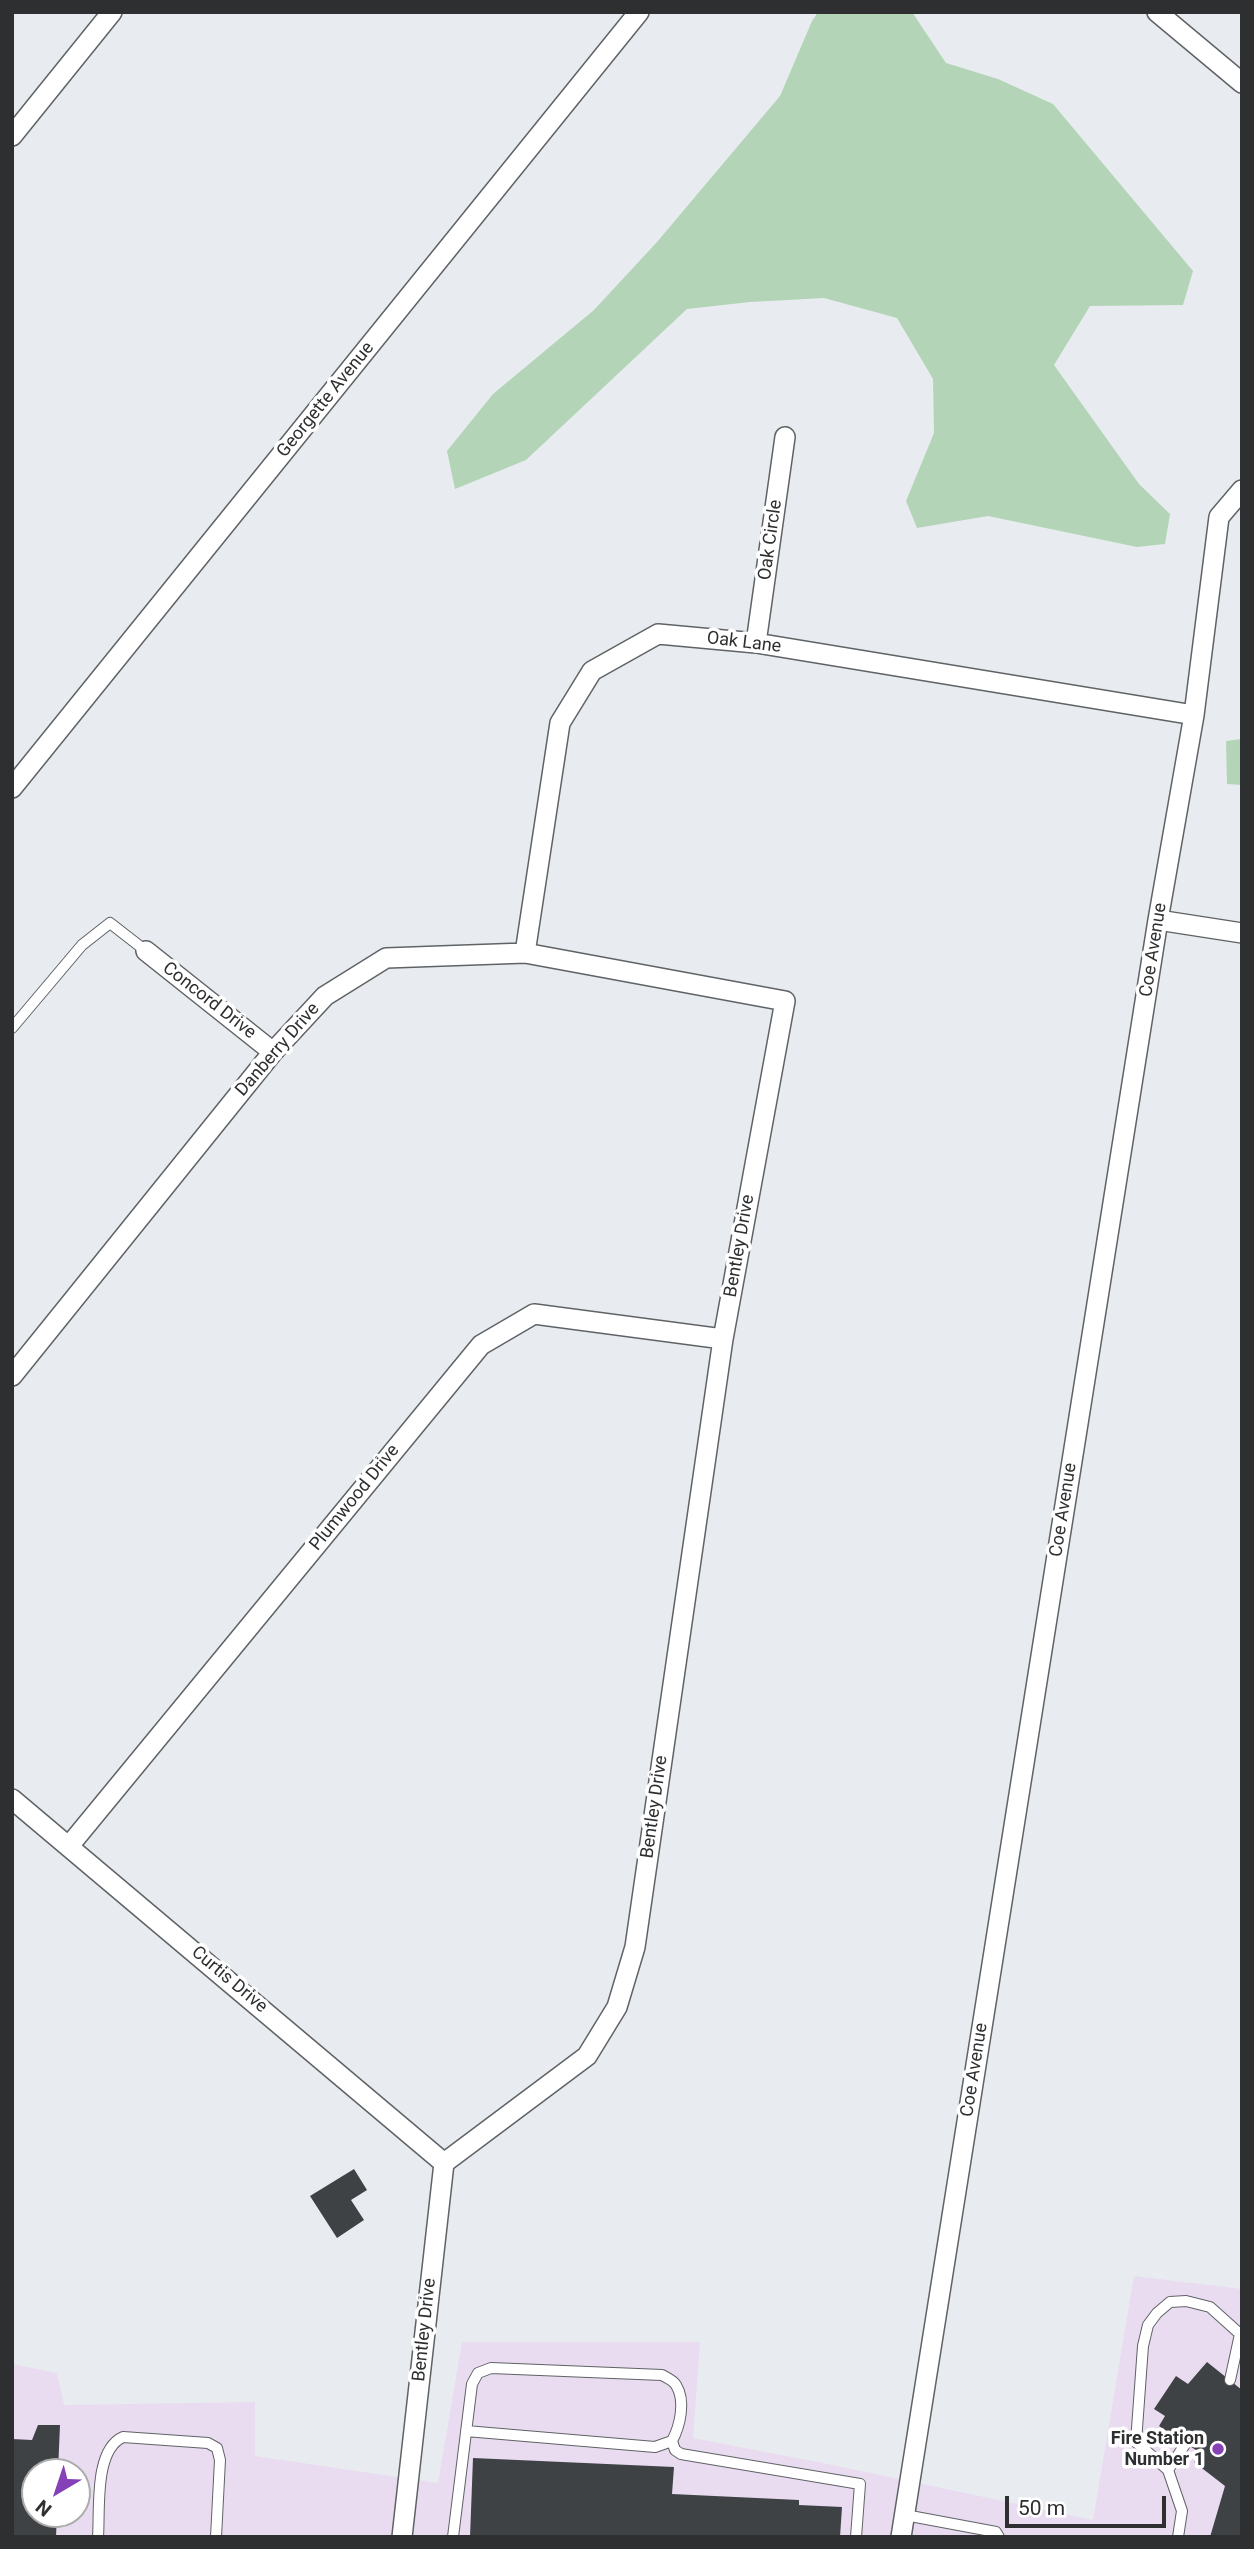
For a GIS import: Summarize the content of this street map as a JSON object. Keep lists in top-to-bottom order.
{
  "streets": {
    "street": [
      "Georgette Avenue",
      "Oak Circle",
      "Oak Lane",
      "Coe Avenue",
      "Concord Drive",
      "Danberry Drive",
      "Bentley Drive",
      "Plumwood Drive",
      "Curtis Drive"
    ]
  },
  "crossings": [
    ["Oak Circle", "Oak Lane"],
    ["Oak Lane", "Coe Avenue"],
    ["Oak Lane", "Danberry Drive"],
    ["Concord Drive", "Danberry Drive"],
    ["Danberry Drive", "Bentley Drive"],
    ["Bentley Drive", "Plumwood Drive"],
    ["Bentley Drive", "Curtis Drive"],
    ["Plumwood Drive", "Curtis Drive"]
  ],
  "places": ["Fire Station Number 1"],
  "scale_bar": "50 m",
  "north": "bottom left"
}
